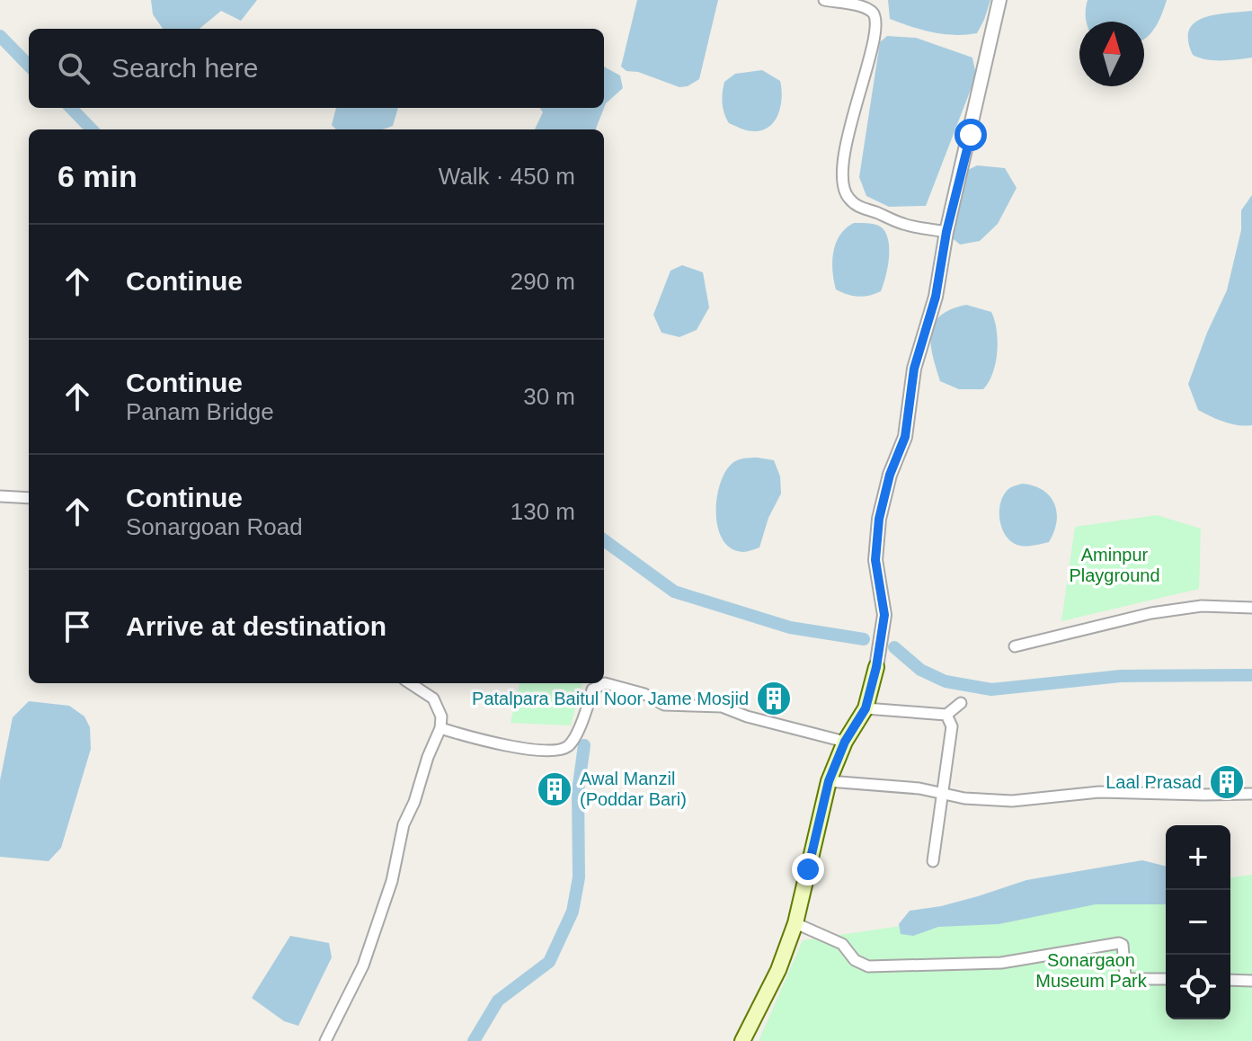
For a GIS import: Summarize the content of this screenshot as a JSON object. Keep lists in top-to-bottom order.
{
  "parks": ["Aminpur Playground", "Sonargaon Museum Park"],
  "places": {
    "building": ["Patalpara Baitul Noor Jame Mosjid", "Laal Prasad", "Awal Manzil (Poddar Bari)"]
  },
  "north": "top",
  "page": {
    "search": "Search here",
    "heading": ["6 min", "Walk · 450 m"],
    "list": [
      ["Continue", "290 m"],
      ["Continue", "Panam Bridge", "30 m"],
      ["Continue", "Sonargoan Road", "130 m"],
      "Arrive at destination"
    ],
    "map_buttons": ["+", "−"]
  }
}
